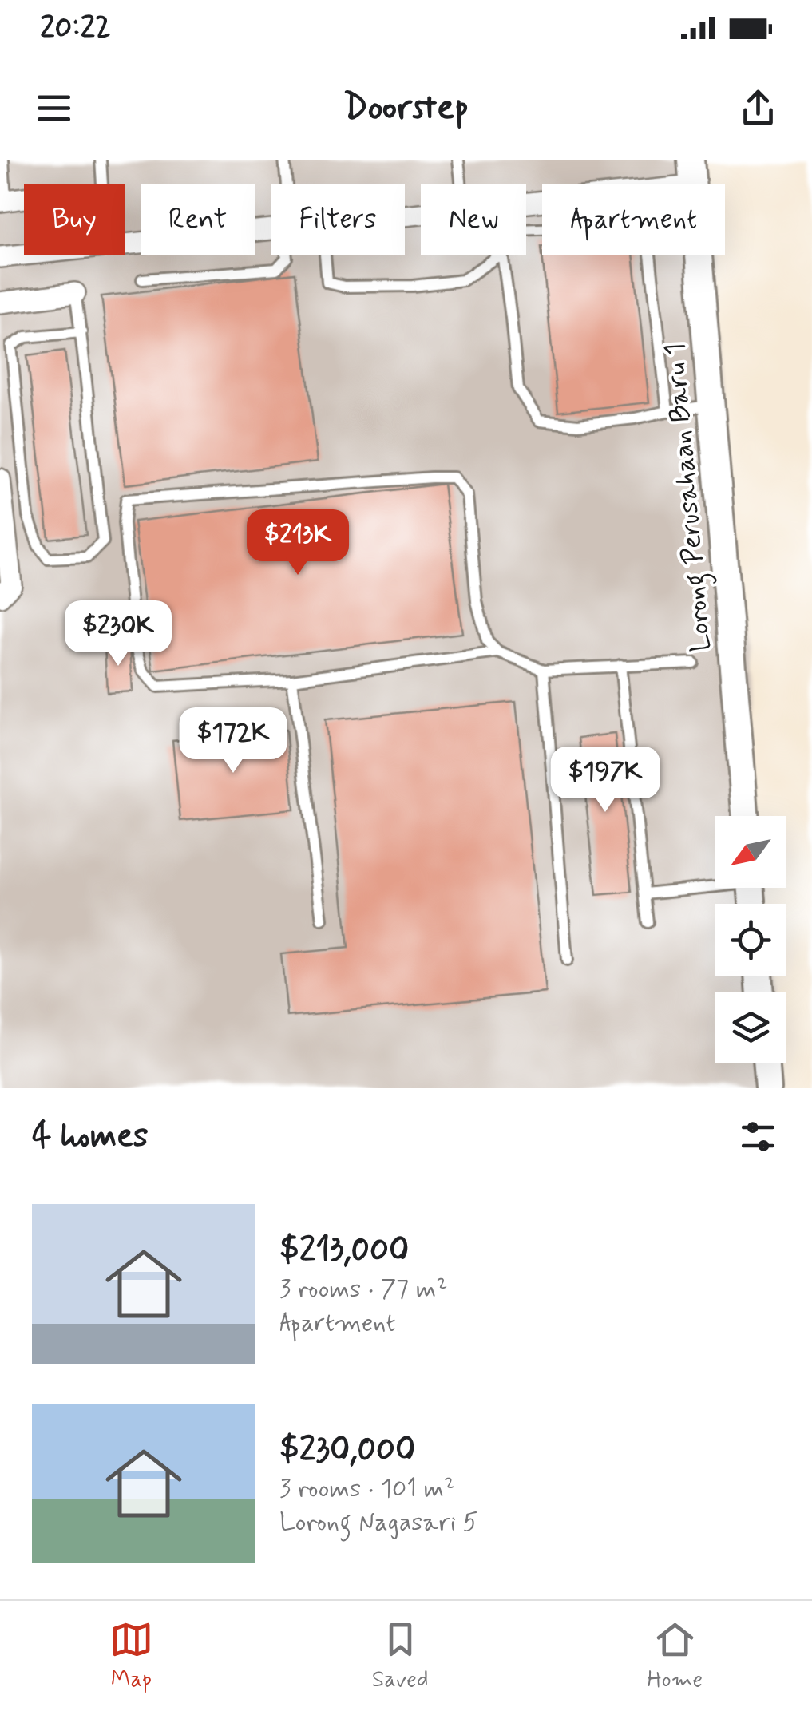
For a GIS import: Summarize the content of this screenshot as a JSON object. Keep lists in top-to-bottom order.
{
  "streets": {
    "street": ["Lorong Perusahaan Baru 1"]
  },
  "north": "bottom left",
  "page": {
    "status": "20:22",
    "header": "Doorstep",
    "chip": [
      "Buy",
      "Rent",
      "Filters",
      "New",
      "Apartment"
    ],
    "price": [
      "$213K",
      "$230K",
      "$172K",
      "$197K"
    ],
    "heading": "4 homes",
    "list": [
      {
        "name": "$213,000",
        "note": "3 rooms · 77 m² · Apartment"
      },
      {
        "name": "$230,000",
        "note": "3 rooms · 101 m² · Lorong Nagasari 5"
      }
    ],
    "tabs": ["Map", "Saved", "Home"]
  }
}
